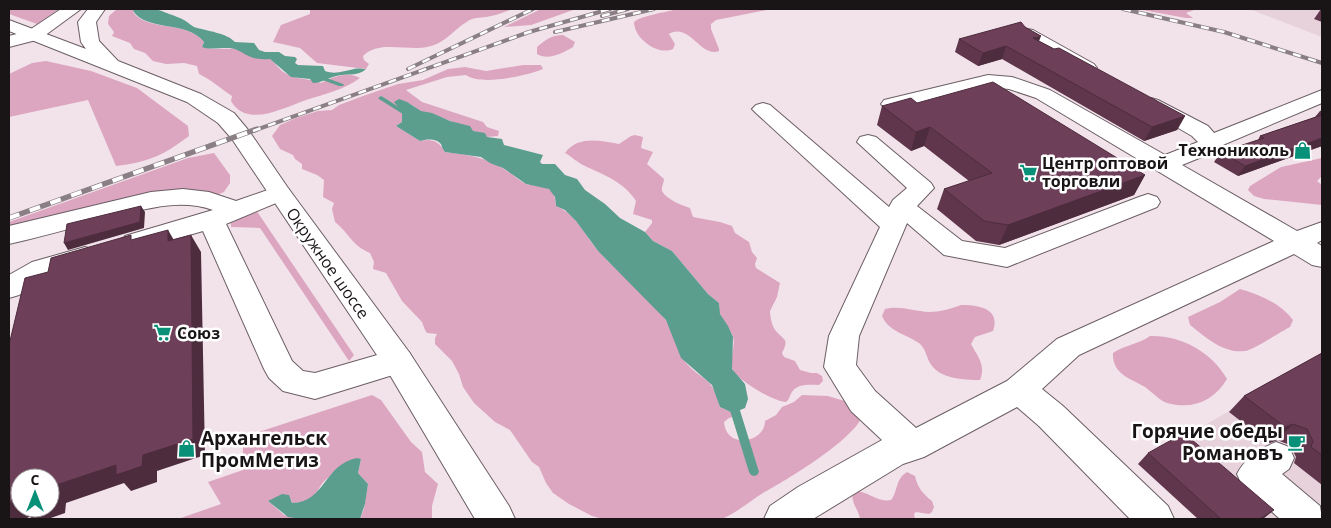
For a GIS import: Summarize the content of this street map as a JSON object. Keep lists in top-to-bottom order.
{
  "streets": {
    "main road": ["Окружное шоссе"]
  },
  "places": {
    "shop": ["Технониколь", "Архангельск ПромМетиз"],
    "supermarket": ["Центр оптовой торговли", "Союз"],
    "cafe": ["Горячие обеды Романовъ"]
  },
  "north": "top"
}
